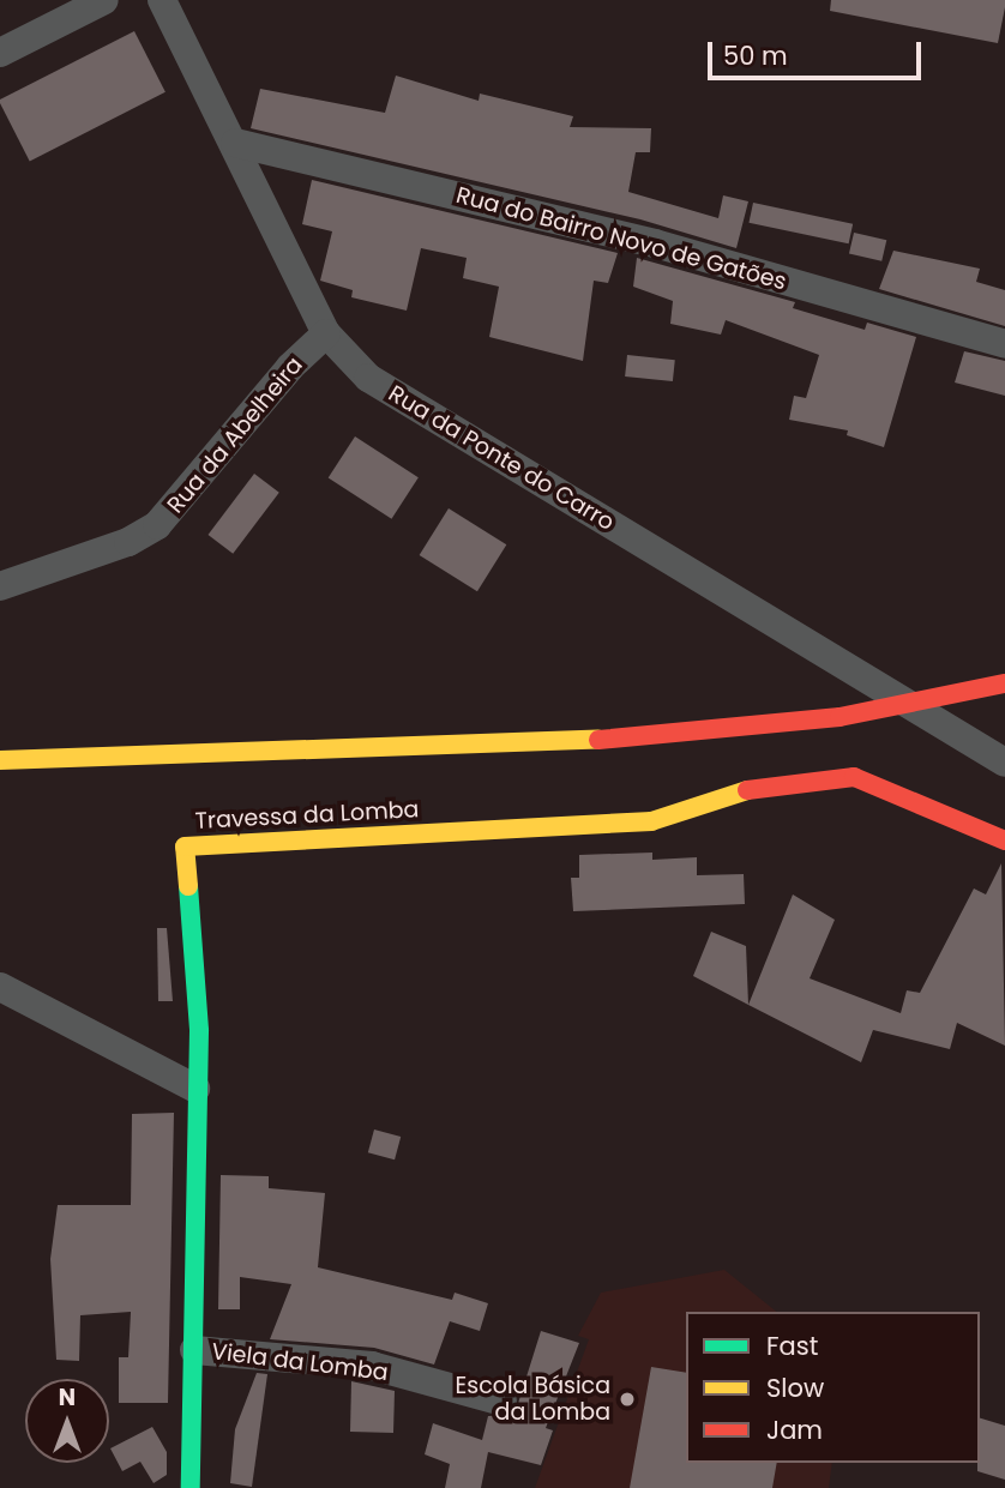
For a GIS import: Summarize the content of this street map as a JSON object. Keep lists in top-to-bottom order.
{
  "streets": {
    "main road": ["Travessa da Lomba"],
    "street": [
      "Rua do Bairro Novo de Gatões",
      "Rua da Abelheira",
      "Rua da Ponte do Carro",
      "Viela da Lomba"
    ]
  },
  "crossings": [
    ["Rua do Bairro Novo de Gatões", "Rua da Ponte do Carro"],
    ["Rua da Abelheira", "Rua da Ponte do Carro"],
    ["Travessa da Lomba", "Viela da Lomba"]
  ],
  "places": ["Escola Básica da Lomba"],
  "legend": ["Fast", "Slow", "Jam"],
  "scale_bar": "50 m",
  "north": "top"
}
